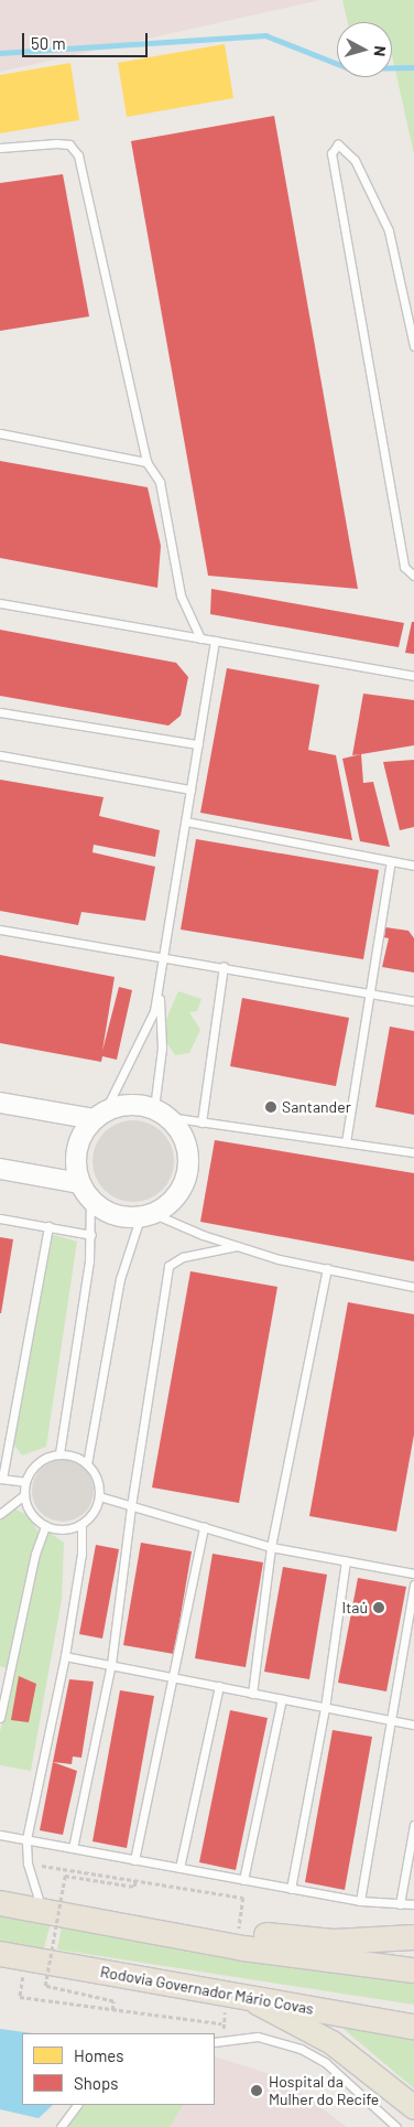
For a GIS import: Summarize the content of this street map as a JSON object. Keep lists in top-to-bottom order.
{
  "streets": {
    "highway": ["Rodovia Governador Mário Covas"]
  },
  "places": ["Santander", "Itaú", "Hospital da Mulher do Recife"],
  "legend": ["Homes", "Shops"],
  "scale_bar": "50 m",
  "north": "right"
}
